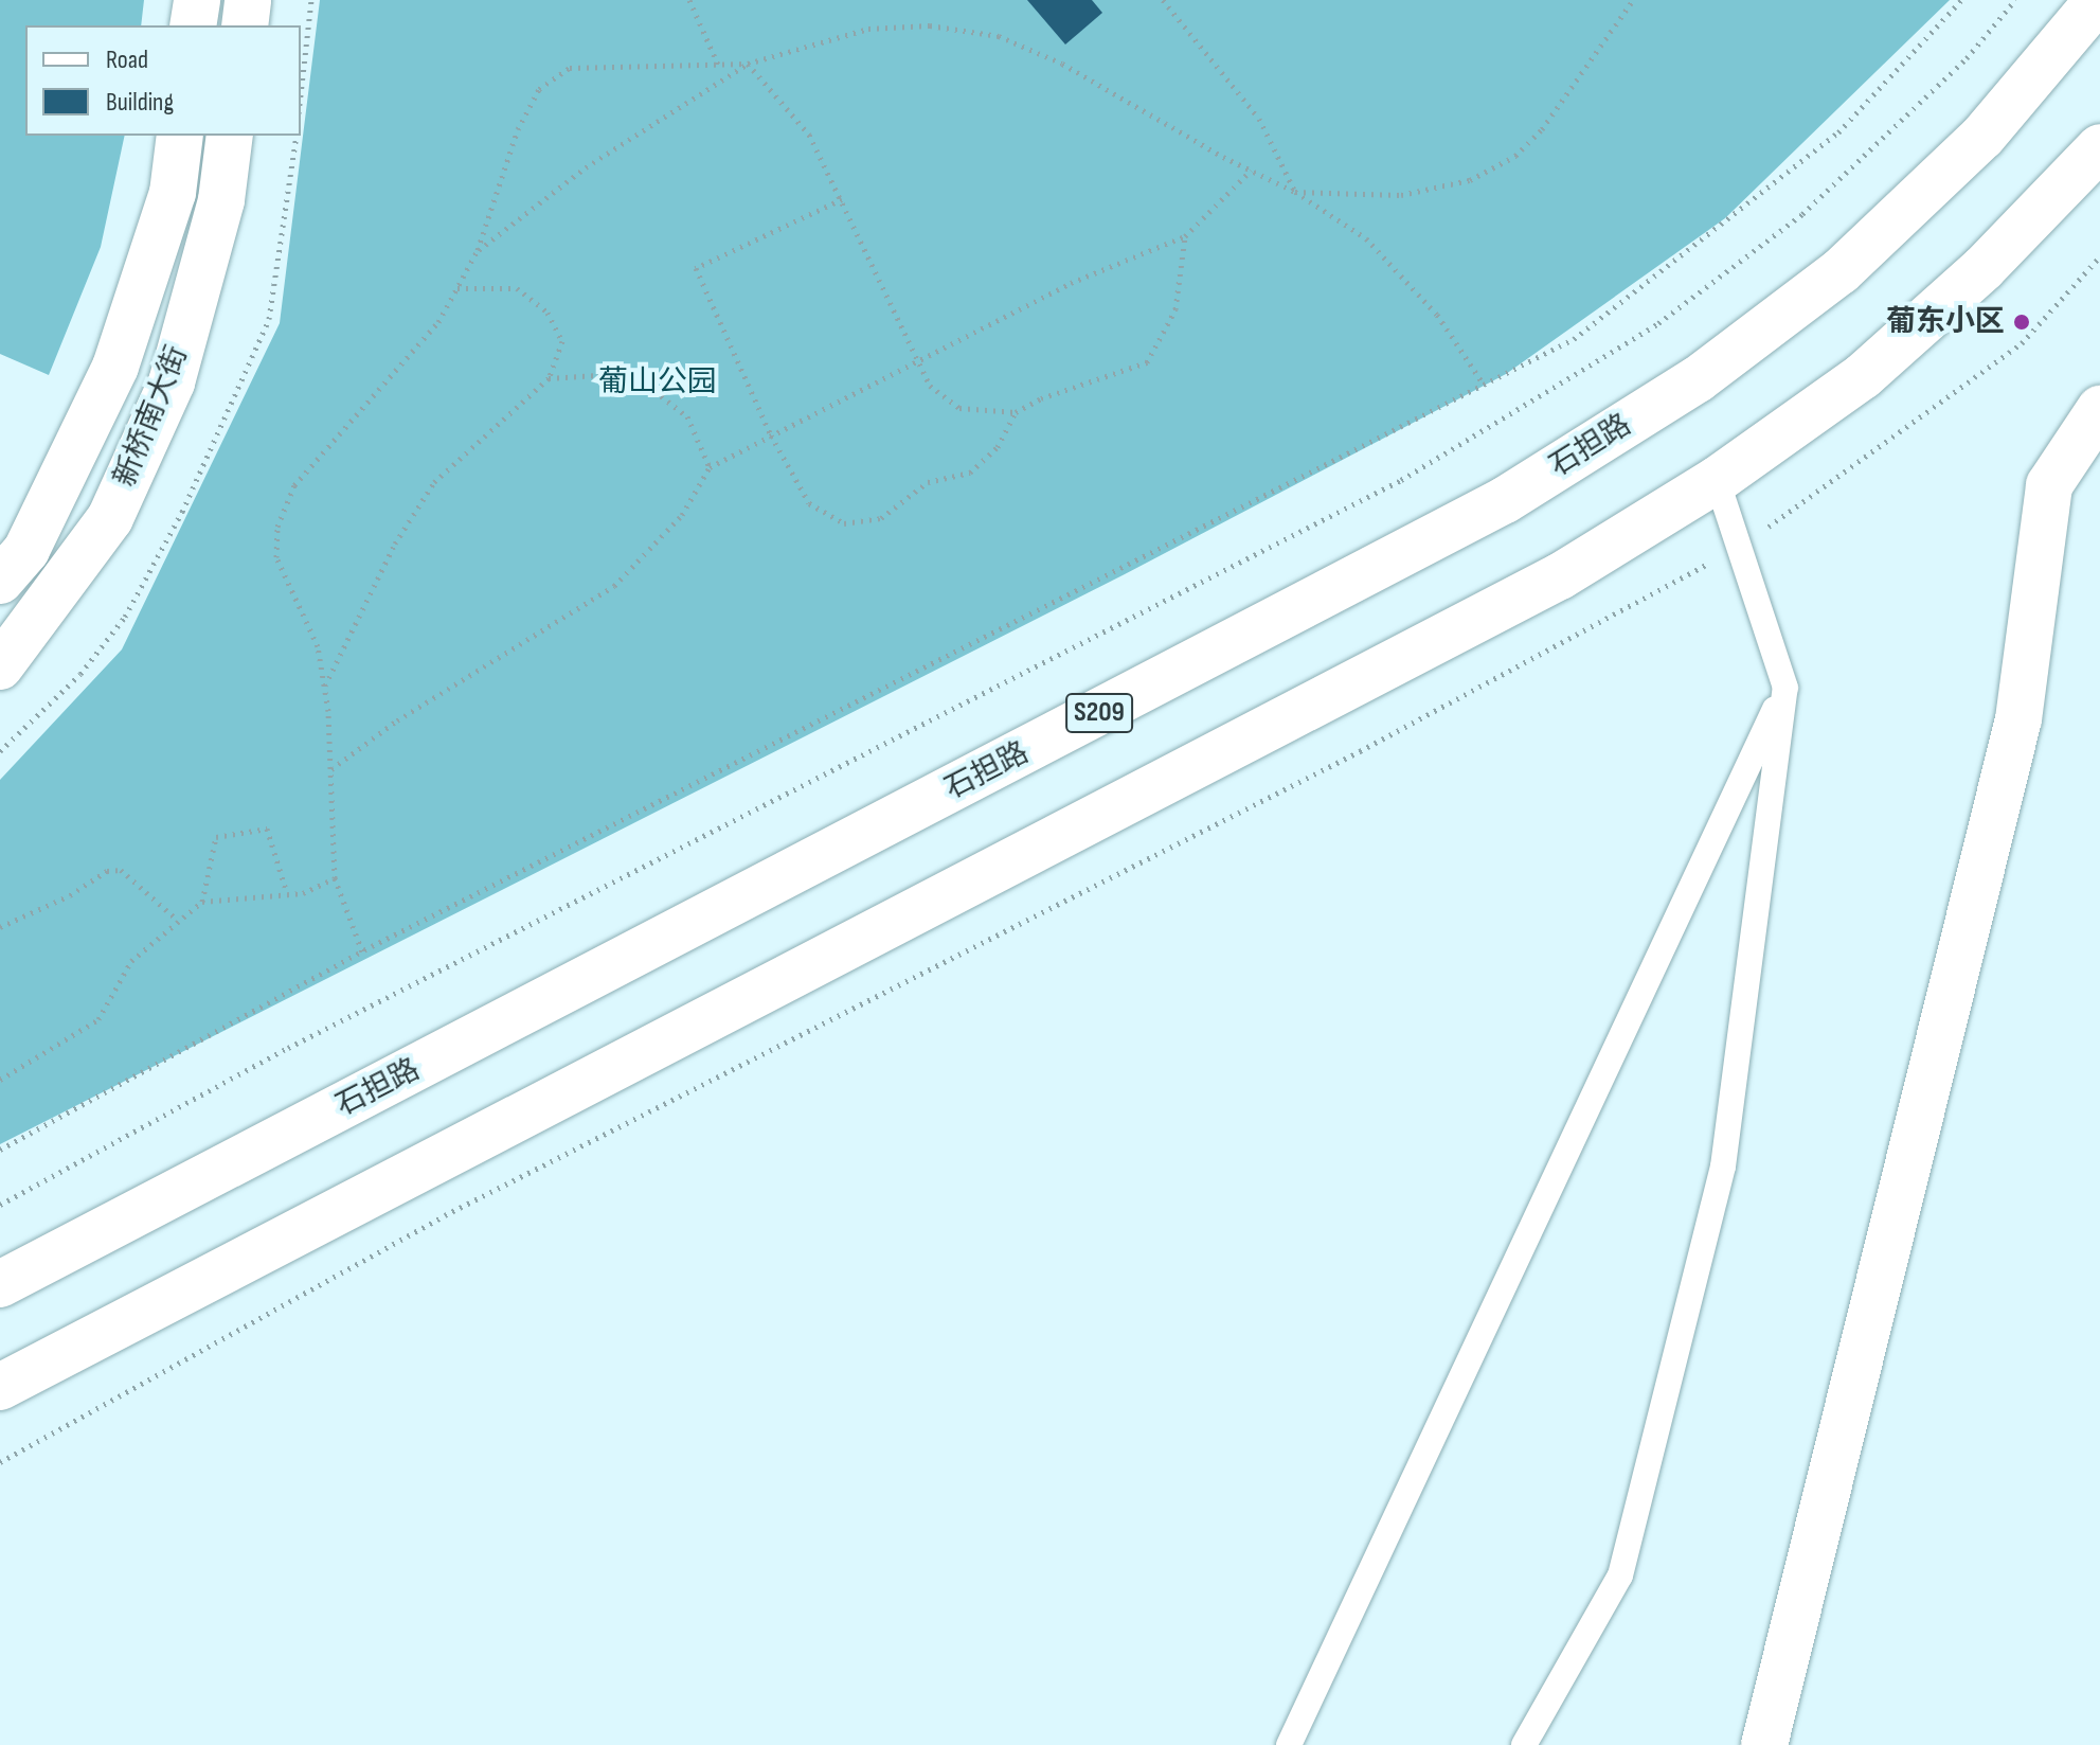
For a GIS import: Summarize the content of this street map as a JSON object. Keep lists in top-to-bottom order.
{
  "streets": {
    "main road": ["新桥南大街", "石担路", "S209"]
  },
  "parks": ["葡山公园"],
  "places": ["葡东小区"],
  "legend": ["Road", "Building"]
}
